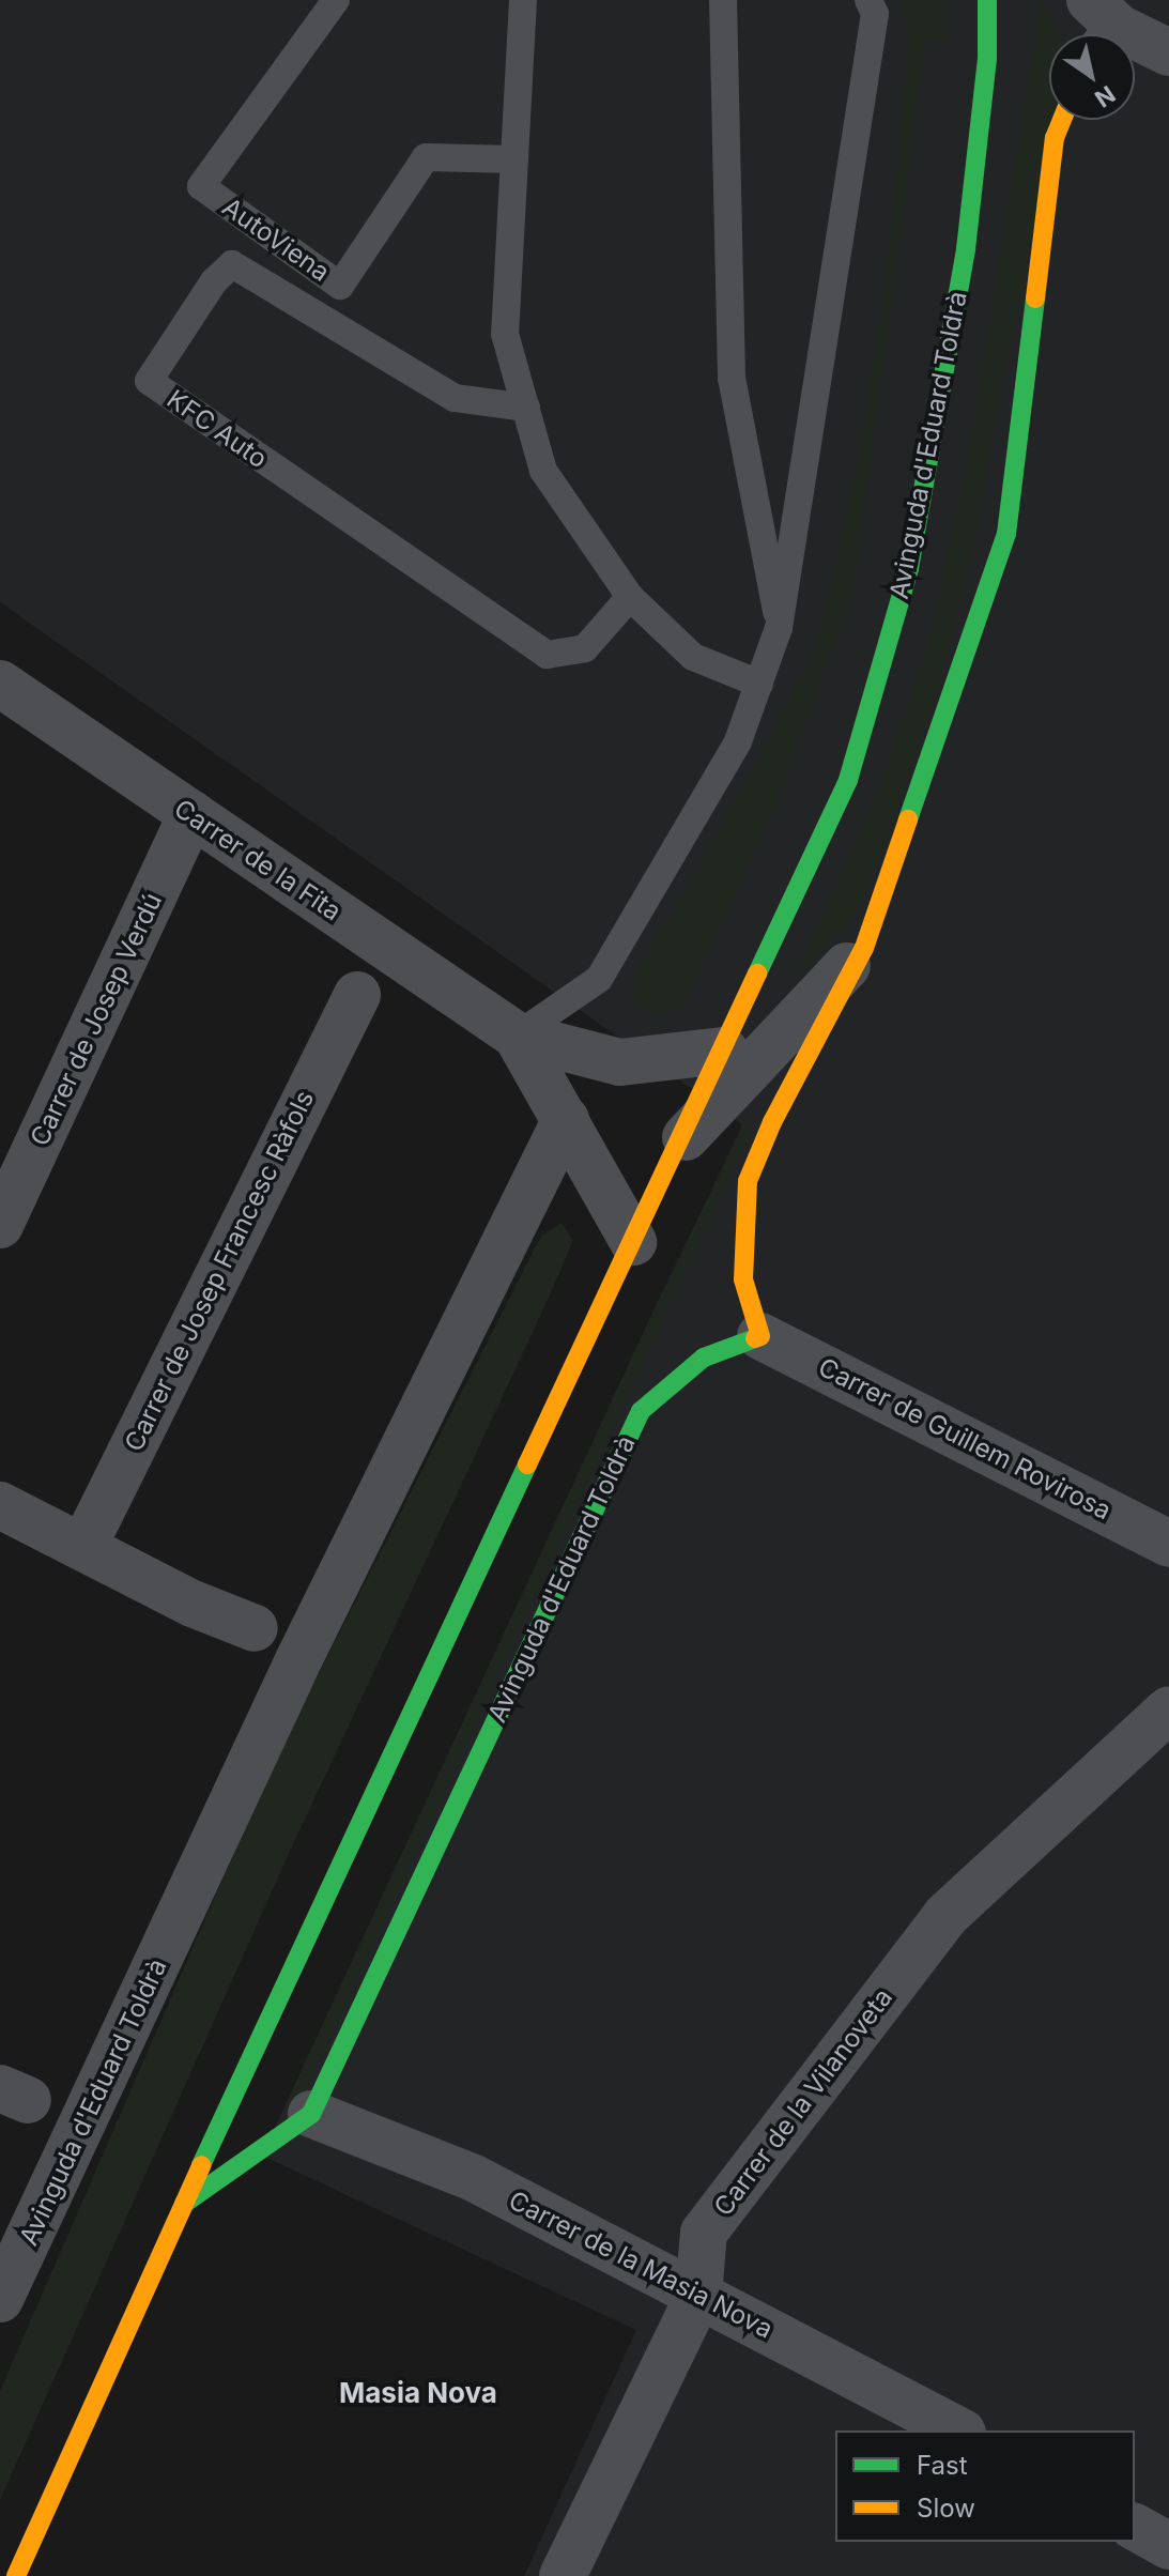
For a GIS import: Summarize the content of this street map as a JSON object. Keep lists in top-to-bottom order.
{
  "streets": {
    "street": [
      "Avinguda d'Eduard Toldrà",
      "Carrer de la Fita",
      "Carrer de Josep Verdú",
      "Carrer de Josep Francesc Ràfols",
      "Carrer de Guillem Rovirosa",
      "Carrer de la Vilanoveta",
      "Carrer de la Masia Nova"
    ],
    "lane": ["AutoViena", "KFC Auto"]
  },
  "crossings": [
    ["Avinguda d'Eduard Toldrà", "Carrer de la Fita"],
    ["Avinguda d'Eduard Toldrà", "Carrer de Guillem Rovirosa"],
    ["Avinguda d'Eduard Toldrà", "Carrer de la Masia Nova"],
    ["Carrer de la Fita", "Carrer de Josep Verdú"],
    ["Carrer de la Vilanoveta", "Carrer de la Masia Nova"]
  ],
  "districts": ["Masia Nova"],
  "legend": ["Fast", "Slow"],
  "north": "bottom right"
}
